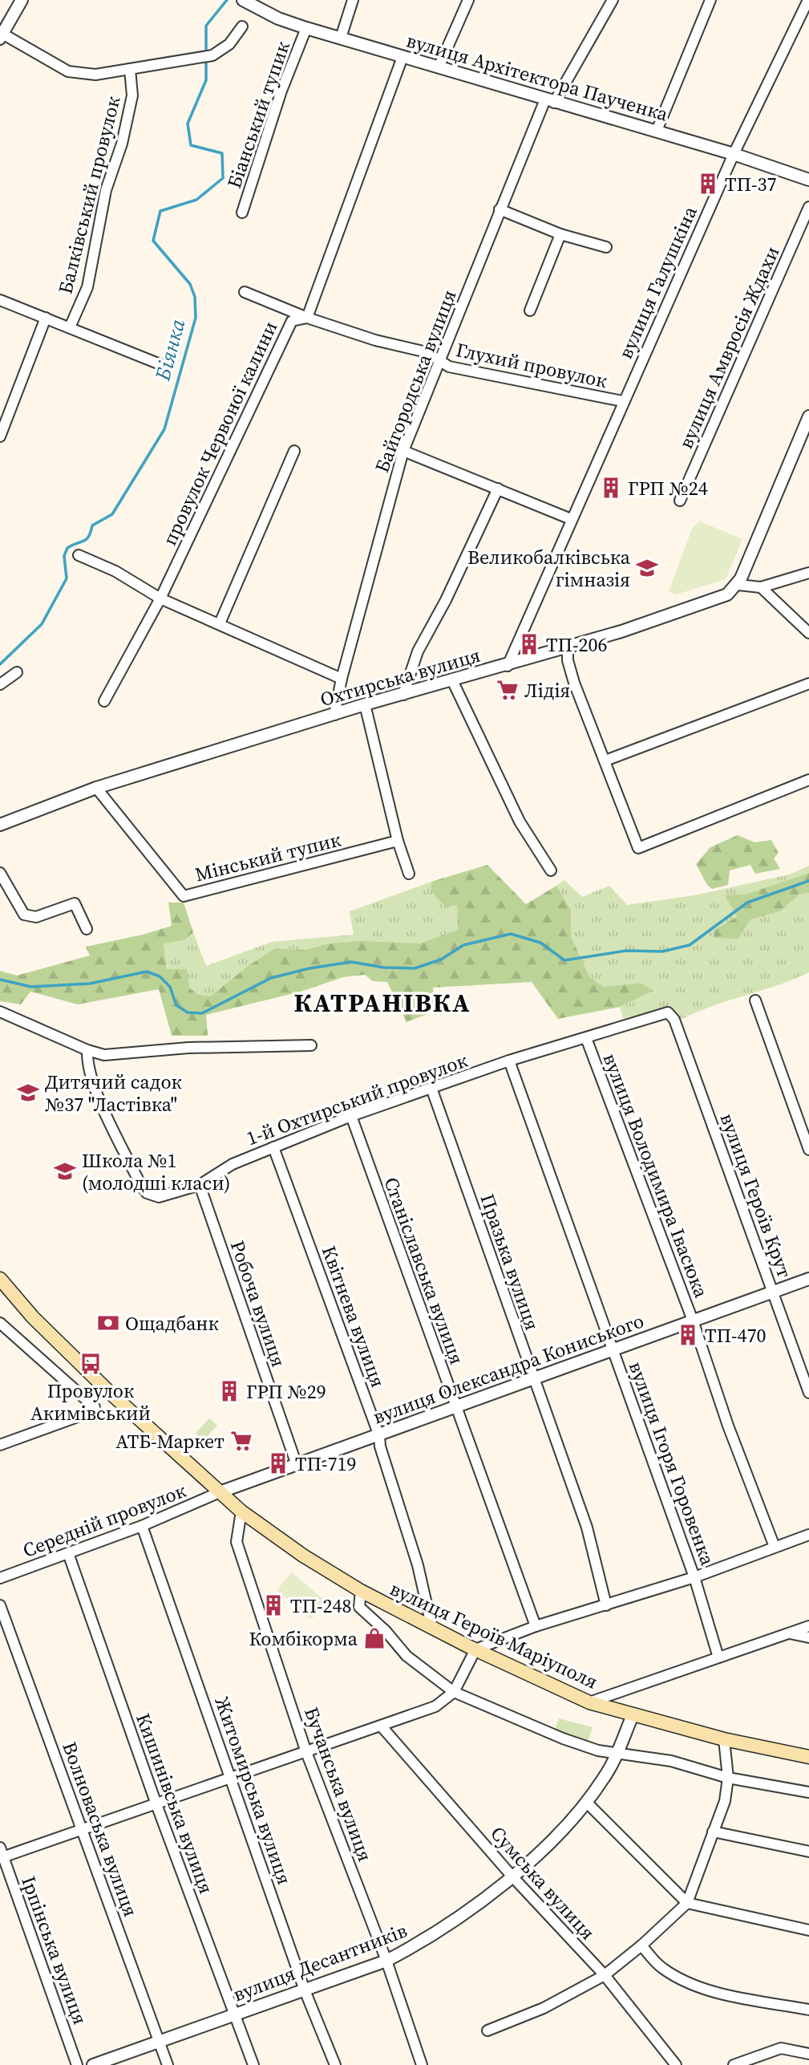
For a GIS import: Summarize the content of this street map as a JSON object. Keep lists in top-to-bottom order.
{
  "streets": {
    "main road": ["вулиця Героїв Маріуполя"],
    "street": [
      "вулиця Архітектора Паученка",
      "Біанський тупик",
      "Балківський провулок",
      "вулиця Галушкіна",
      "вулиця Амвросія Ждахи",
      "Глухий провулок",
      "Байгородська вулиця",
      "провулок Червоної калини",
      "Охтирська вулиця",
      "Мінський тупик",
      "1-й Охтирський провулок",
      "вулиця Володимира Івасюка",
      "вулиця Героїв Крут",
      "Празька вулиця",
      "Станіславська вулиця",
      "Робоча вулиця",
      "Квітнева вулиця",
      "вулиця Олександра Кониського",
      "вулиця Ігоря Горовенка",
      "Середній провулок",
      "Бучанська вулиця",
      "Житомирська вулиця",
      "Кишинівська вулиця",
      "Волноваська вулиця",
      "Сумська вулиця",
      "Ірпінська вулиця",
      "вулиця Десантників"
    ]
  },
  "crossings": [
    ["вулиця Архітектора Паученка", "Біанський тупик"],
    ["вулиця Архітектора Паученка", "вулиця Галушкіна"],
    ["вулиця Архітектора Паученка", "Байгородська вулиця"],
    ["вулиця Архітектора Паученка", "провулок Червоної калини"],
    ["вулиця Галушкіна", "Глухий провулок"],
    ["вулиця Галушкіна", "Охтирська вулиця"],
    ["Глухий провулок", "Байгородська вулиця"],
    ["Глухий провулок", "провулок Червоної калини"],
    ["Байгородська вулиця", "Охтирська вулиця"],
    ["Охтирська вулиця", "Мінський тупик"],
    ["1-й Охтирський провулок", "вулиця Володимира Івасюка"],
    ["1-й Охтирський провулок", "вулиця Героїв Крут"],
    ["1-й Охтирський провулок", "Празька вулиця"],
    ["1-й Охтирський провулок", "Станіславська вулиця"],
    ["1-й Охтирський провулок", "Робоча вулиця"],
    ["1-й Охтирський провулок", "Квітнева вулиця"],
    ["1-й Охтирський провулок", "вулиця Ігоря Горовенка"],
    ["вулиця Володимира Івасюка", "вулиця Олександра Кониського"],
    ["вулиця Героїв Крут", "вулиця Олександра Кониського"],
    ["Празька вулиця", "вулиця Олександра Кониського"],
    ["Станіславська вулиця", "вулиця Олександра Кониського"],
    ["Робоча вулиця", "вулиця Олександра Кониського"],
    ["Квітнева вулиця", "вулиця Олександра Кониського"],
    ["Квітнева вулиця", "вулиця Героїв Маріуполя"],
    ["вулиця Олександра Кониського", "вулиця Ігоря Горовенка"],
    ["вулиця Олександра Кониського", "Середній провулок"],
    ["вулиця Олександра Кониського", "вулиця Героїв Маріуполя"],
    ["Середній провулок", "вулиця Героїв Маріуполя"],
    ["Середній провулок", "Житомирська вулиця"],
    ["Середній провулок", "Кишинівська вулиця"],
    ["вулиця Героїв Маріуполя", "Бучанська вулиця"],
    ["вулиця Героїв Маріуполя", "вулиця Десантників"],
    ["Бучанська вулиця", "вулиця Десантників"],
    ["Житомирська вулиця", "вулиця Десантників"],
    ["Кишинівська вулиця", "вулиця Десантників"],
    ["Волноваська вулиця", "вулиця Десантників"],
    ["Сумська вулиця", "вулиця Десантників"]
  ],
  "districts": ["КАТРАНІВКА"],
  "water": ["Біянка"],
  "places": {
    "building": [
      "ТП-37",
      "ГРП №24",
      "ТП-206",
      "ТП-470",
      "ГРП №29",
      "ТП-719",
      "ТП-248"
    ],
    "school or university": ["Великобалківська гімназія", "Дитячий садок №37 \"Ластівка\"", "Школа №1 (молодші класи)"],
    "supermarket": ["Лідія", "АТБ-Маркет"],
    "bank": ["Ощадбанк"],
    "bus stop": ["Провулок Акимівський"],
    "shop": ["Комбікорма"]
  }
}
